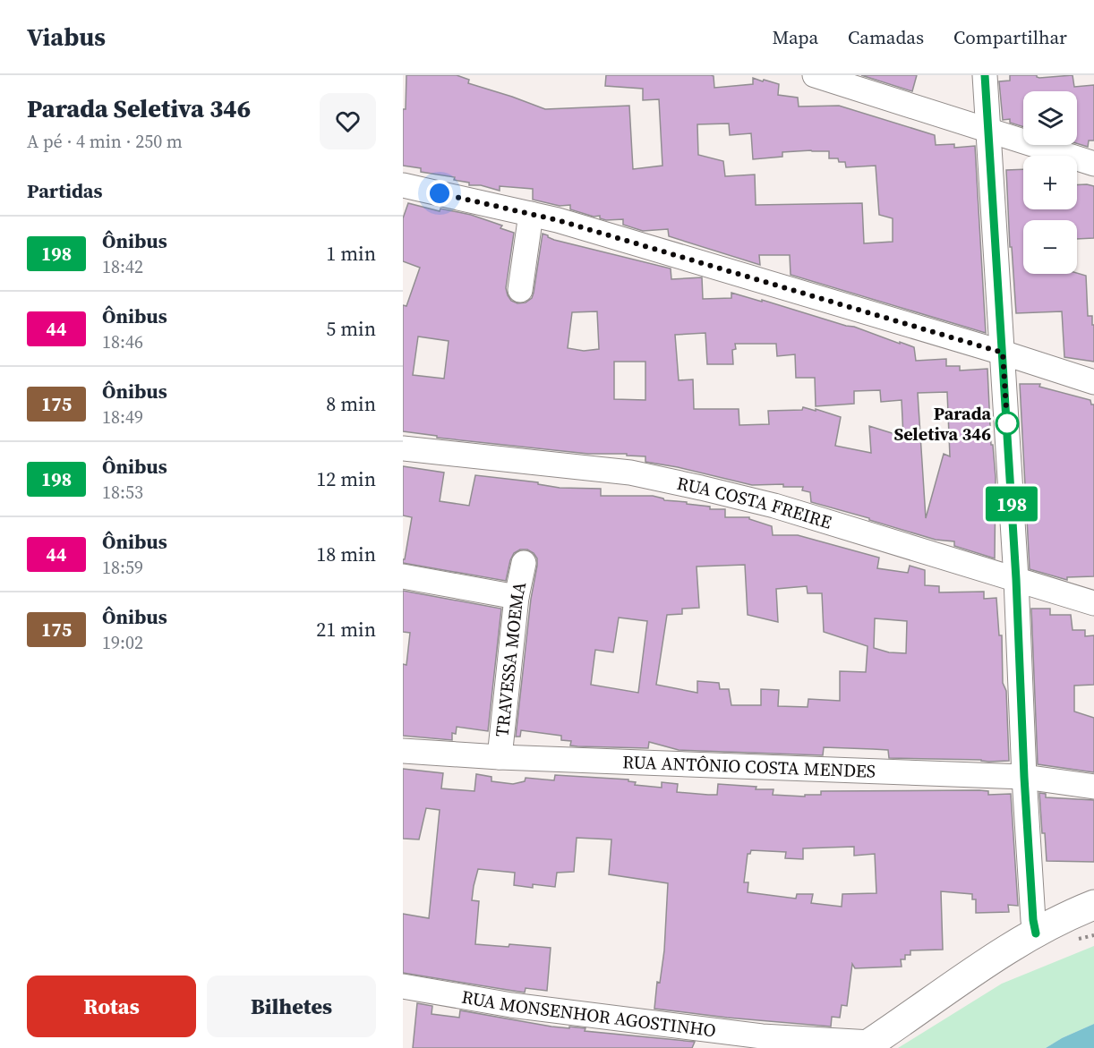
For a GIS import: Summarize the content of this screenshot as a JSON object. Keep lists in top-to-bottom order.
{
  "streets": {
    "street": [
      "RUA COSTA FREIRE",
      "TRAVESSA MOEMA",
      "RUA ANTÔNIO COSTA MENDES",
      "RUA MONSENHOR AGOSTINHO"
    ]
  },
  "crossings": [
    ["TRAVESSA MOEMA", "RUA ANTÔNIO COSTA MENDES"]
  ],
  "places": ["Parada Seletiva 346"],
  "lines": ["bus line 198"],
  "page": {
    "header": "Viabus",
    "nav": ["Mapa", "Camadas", "Compartilhar"],
    "heading": [
      ["Parada Seletiva 346", "A pé · 4 min · 250 m"],
      "Partidas"
    ],
    "on_map": "198",
    "map_buttons": ["+", "−"],
    "list": [
      {
        "mark": "198",
        "name": "Ônibus",
        "note": "18:42",
        "value": "1 min"
      },
      {
        "mark": "44",
        "name": "Ônibus",
        "note": "18:46",
        "value": "5 min"
      },
      {
        "mark": "175",
        "name": "Ônibus",
        "note": "18:49",
        "value": "8 min"
      },
      {
        "mark": "198",
        "name": "Ônibus",
        "note": "18:53",
        "value": "12 min"
      },
      {
        "mark": "44",
        "name": "Ônibus",
        "note": "18:59",
        "value": "18 min"
      },
      {
        "mark": "175",
        "name": "Ônibus",
        "note": "19:02",
        "value": "21 min"
      }
    ],
    "buttons": ["Rotas", "Bilhetes"]
  }
}
